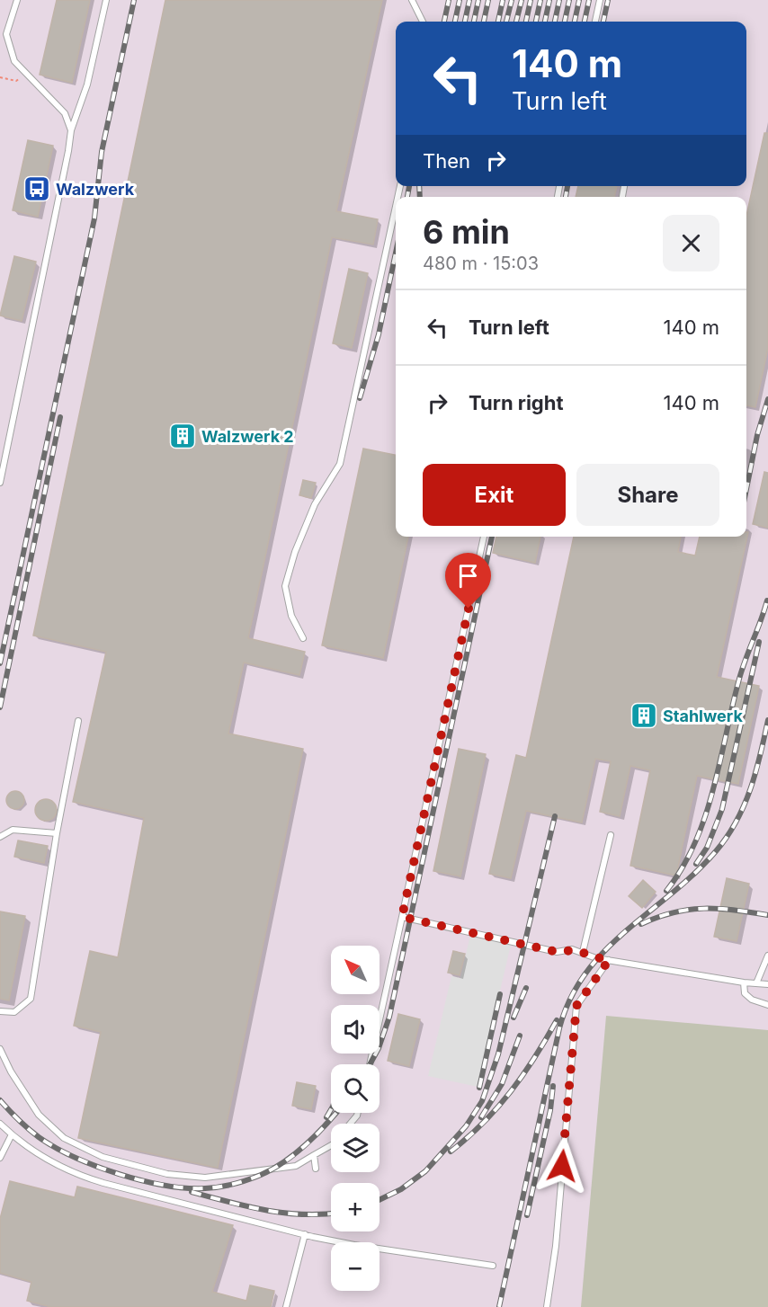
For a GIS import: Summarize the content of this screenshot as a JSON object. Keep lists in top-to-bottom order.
{
  "places": {
    "bus stop": ["Walzwerk"],
    "building": ["Walzwerk 2", "Stahlwerk"]
  },
  "north": "top left",
  "page": {
    "turn": ["140 m", "Turn left"],
    "then": "Then",
    "heading": ["6 min", "480 m · 15:03"],
    "list": [
      {
        "name": "Turn left",
        "value": "140 m"
      },
      {
        "name": "Turn right",
        "value": "140 m"
      }
    ],
    "buttons": ["Exit", "Share"],
    "map_buttons": ["+", "−"]
  }
}
